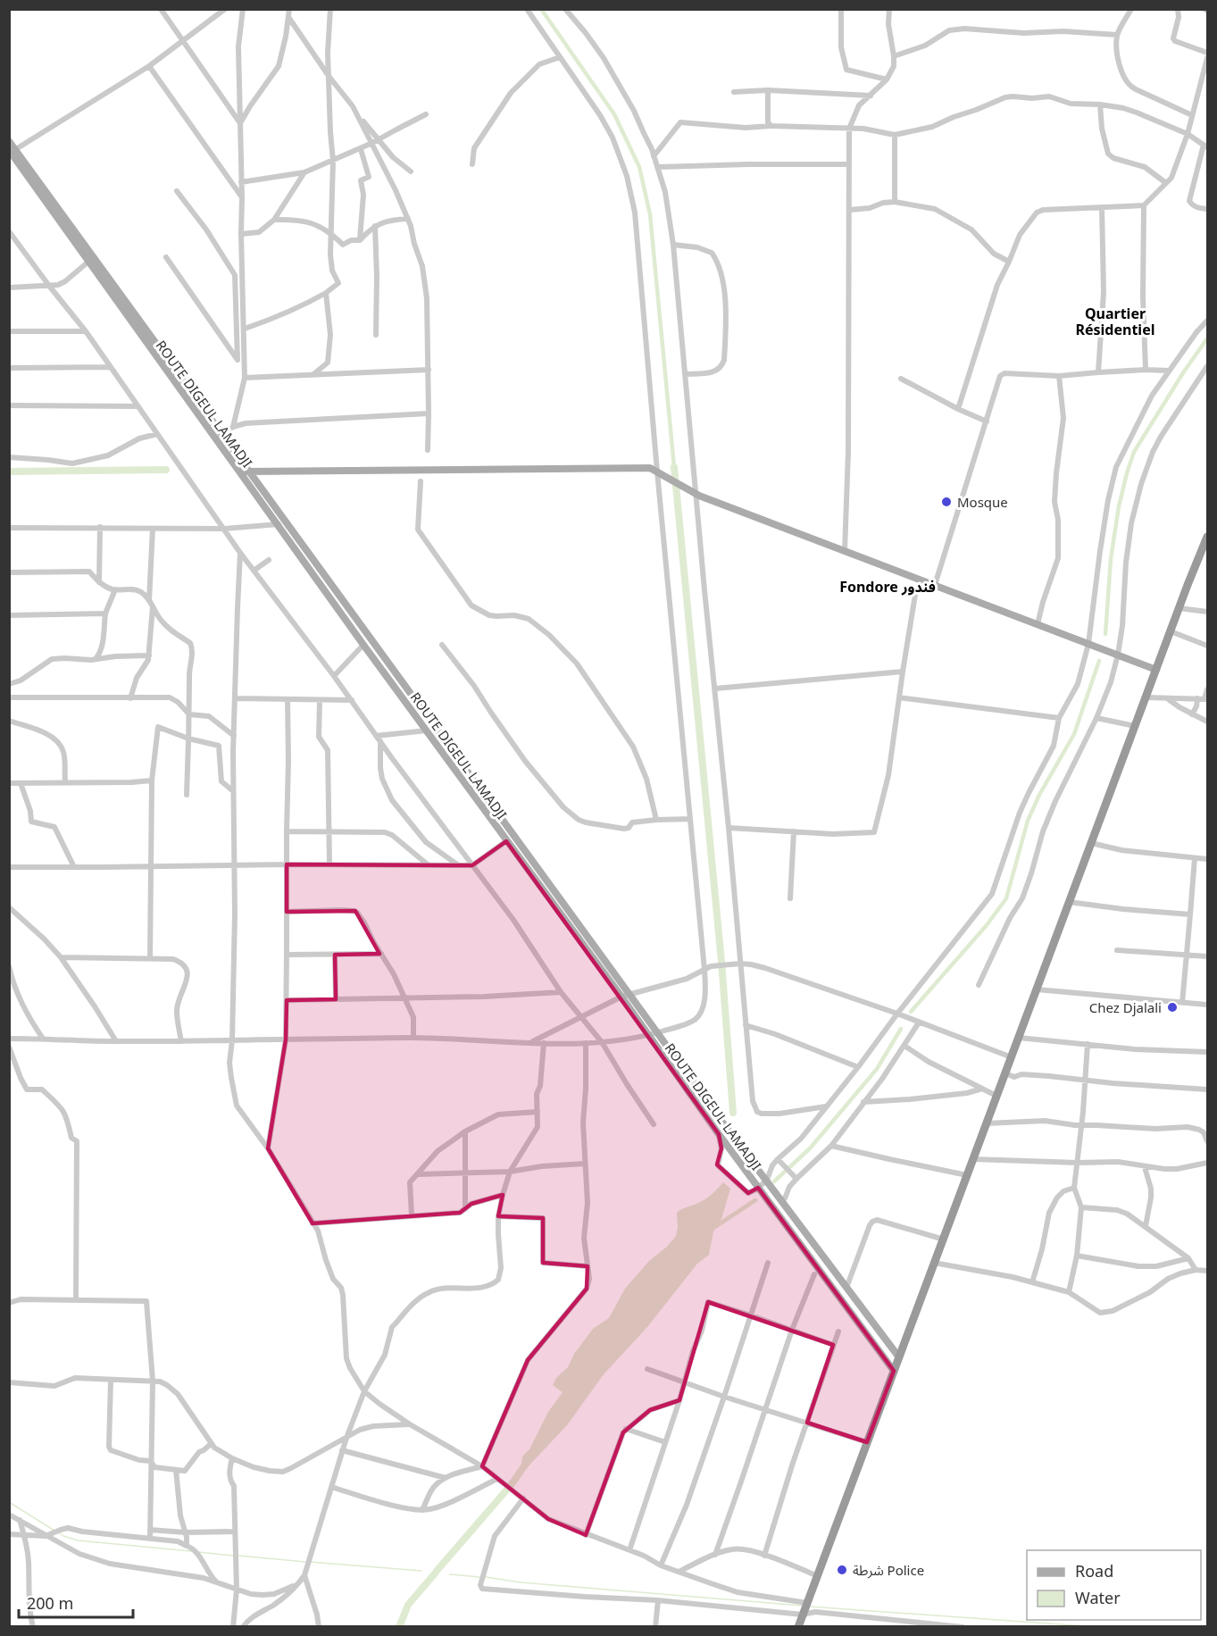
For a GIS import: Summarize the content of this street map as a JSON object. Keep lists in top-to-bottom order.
{
  "streets": {
    "main road": ["ROUTE DIGEUL LAMADJI"]
  },
  "districts": ["Quartier Résidentiel", "Fondore فندور"],
  "places": ["Mosque", "Chez Djalali", "شرطة Police"],
  "legend": ["Road", "Water"],
  "scale_bar": "200 m"
}
